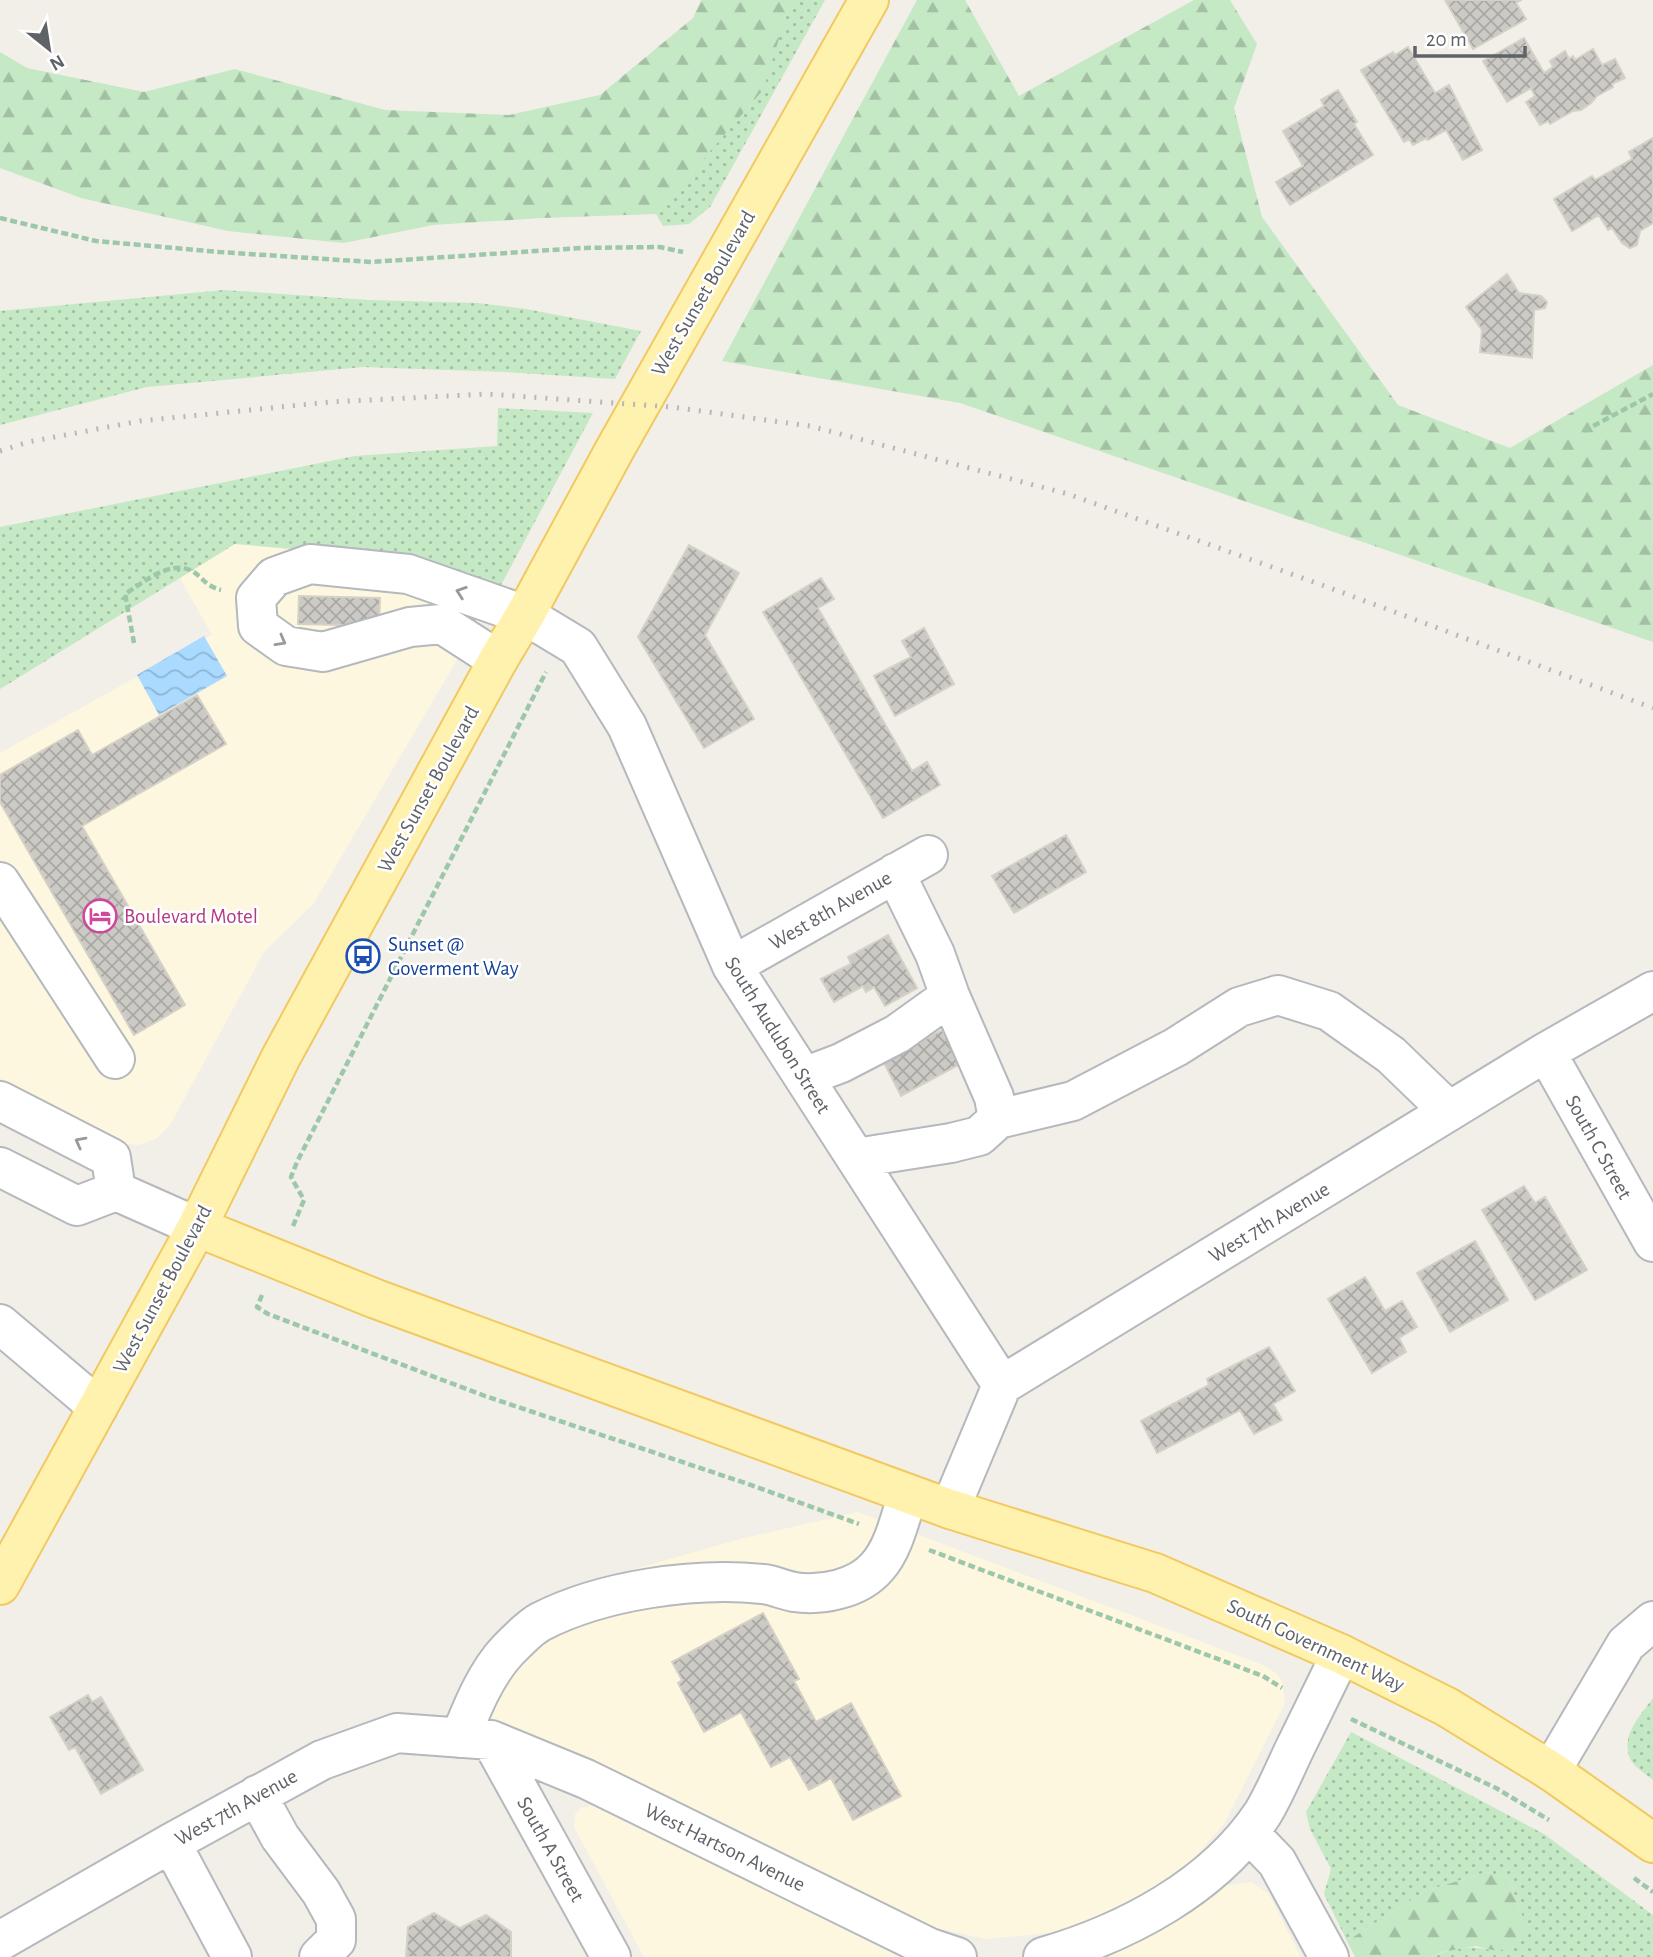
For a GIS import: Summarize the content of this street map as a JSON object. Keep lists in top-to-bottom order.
{
  "streets": {
    "main road": ["West Sunset Boulevard", "South Government Way"],
    "street": [
      "West 8th Avenue",
      "South Audubon Street",
      "South C Street",
      "West 7th Avenue",
      "West Hartson Avenue",
      "South A Street"
    ]
  },
  "crossings": [
    ["West Sunset Boulevard", "South Audubon Street"],
    ["West Sunset Boulevard", "South Government Way"],
    ["West 8th Avenue", "South Audubon Street"],
    ["South Audubon Street", "West 7th Avenue"],
    ["South C Street", "West 7th Avenue"],
    ["West 7th Avenue", "West Hartson Avenue"],
    ["West 7th Avenue", "South A Street"],
    ["West Hartson Avenue", "South A Street"]
  ],
  "places": {
    "hotel": ["Boulevard Motel"],
    "bus stop": ["Sunset @ Goverment Way"]
  },
  "scale_bar": "20 m",
  "north": "bottom right"
}
